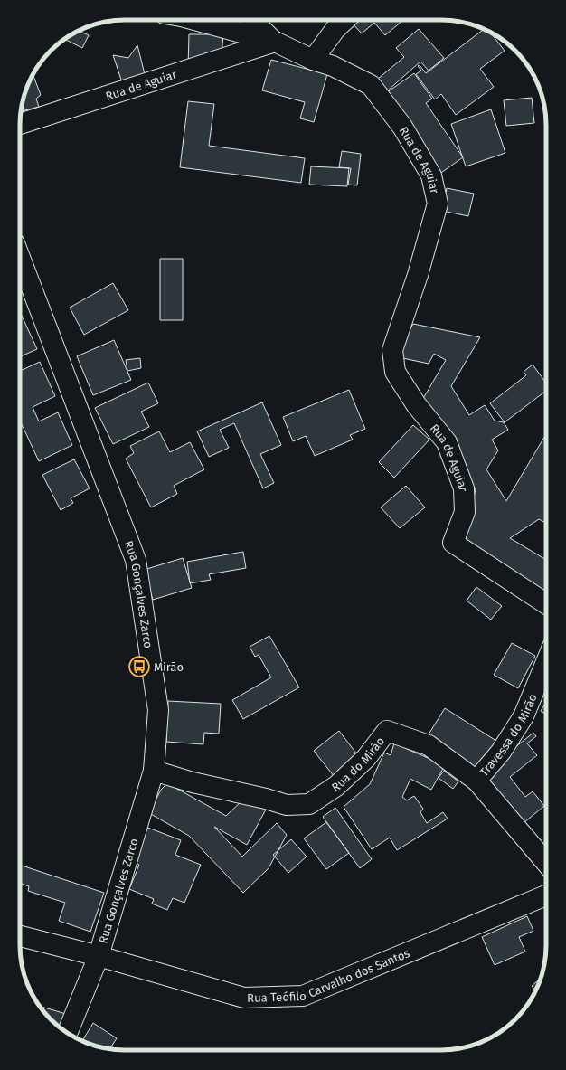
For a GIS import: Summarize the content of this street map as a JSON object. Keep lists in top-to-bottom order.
{
  "streets": {
    "street": [
      "Rua de Aguiar",
      "Rua Gonçalves Zarco",
      "Travessa do Mirão",
      "Rua do Mirão",
      "Rua Teófilo Carvalho dos Santos"
    ]
  },
  "crossings": [
    ["Rua Gonçalves Zarco", "Rua do Mirão"],
    ["Rua Gonçalves Zarco", "Rua Teófilo Carvalho dos Santos"],
    ["Travessa do Mirão", "Rua do Mirão"]
  ],
  "places": {
    "bus stop": ["Mirão"]
  }
}
